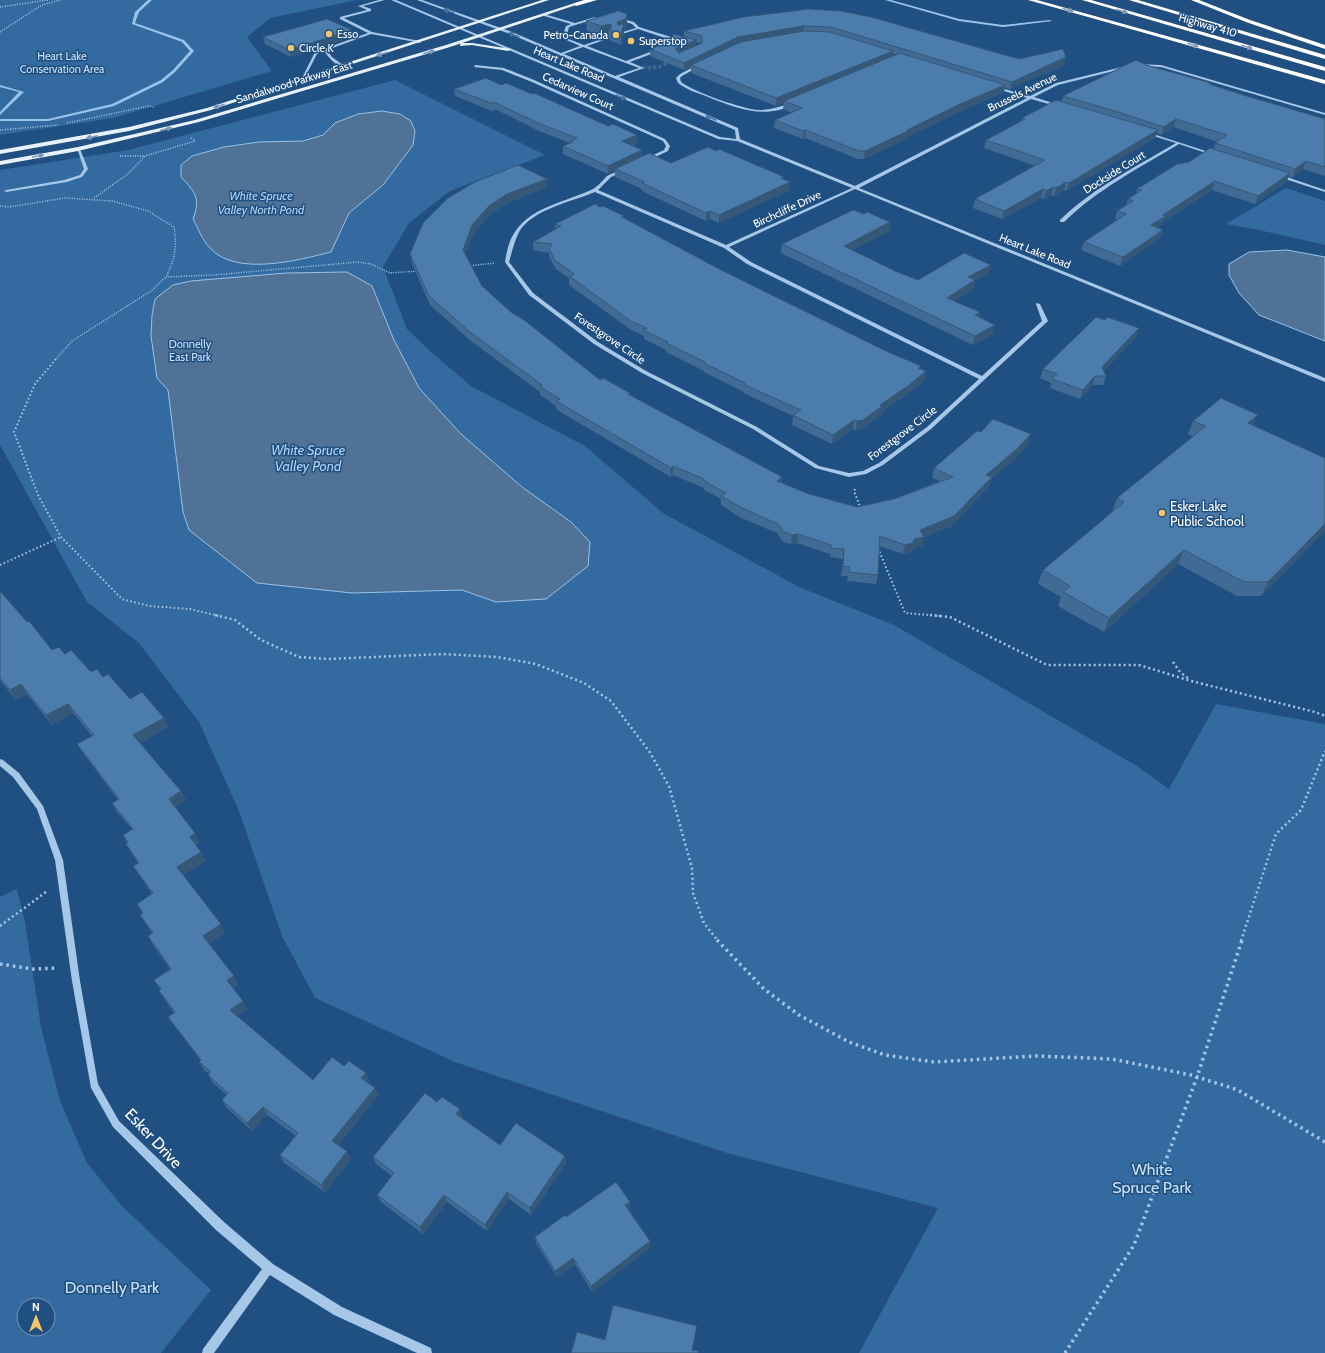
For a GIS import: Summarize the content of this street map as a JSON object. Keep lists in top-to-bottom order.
{
  "streets": {
    "highway": ["Highway 410"],
    "main road": ["Sandalwood Parkway East"],
    "street": [
      "Heart Lake Road",
      "Cedarview Court",
      "Brussels Avenue",
      "Dockside Court",
      "Birchcliffe Drive",
      "Forestgrove Circle",
      "Esker Drive"
    ]
  },
  "crossings": [
    ["Heart Lake Road", "Sandalwood Parkway East"],
    ["Heart Lake Road", "Brussels Avenue"],
    ["Heart Lake Road", "Birchcliffe Drive"],
    ["Brussels Avenue", "Birchcliffe Drive"]
  ],
  "water": ["White Spruce Valley North Pond", "White Spruce Valley Pond"],
  "parks": [
    "Heart Lake Conservation Area",
    "Donnelly East Park",
    "White Spruce Park",
    "Donnelly Park"
  ],
  "places": [
    "Esso",
    "Petro-Canada",
    "Superstop",
    "Circle K",
    "Esker Lake Public School"
  ],
  "north": "top"
}
